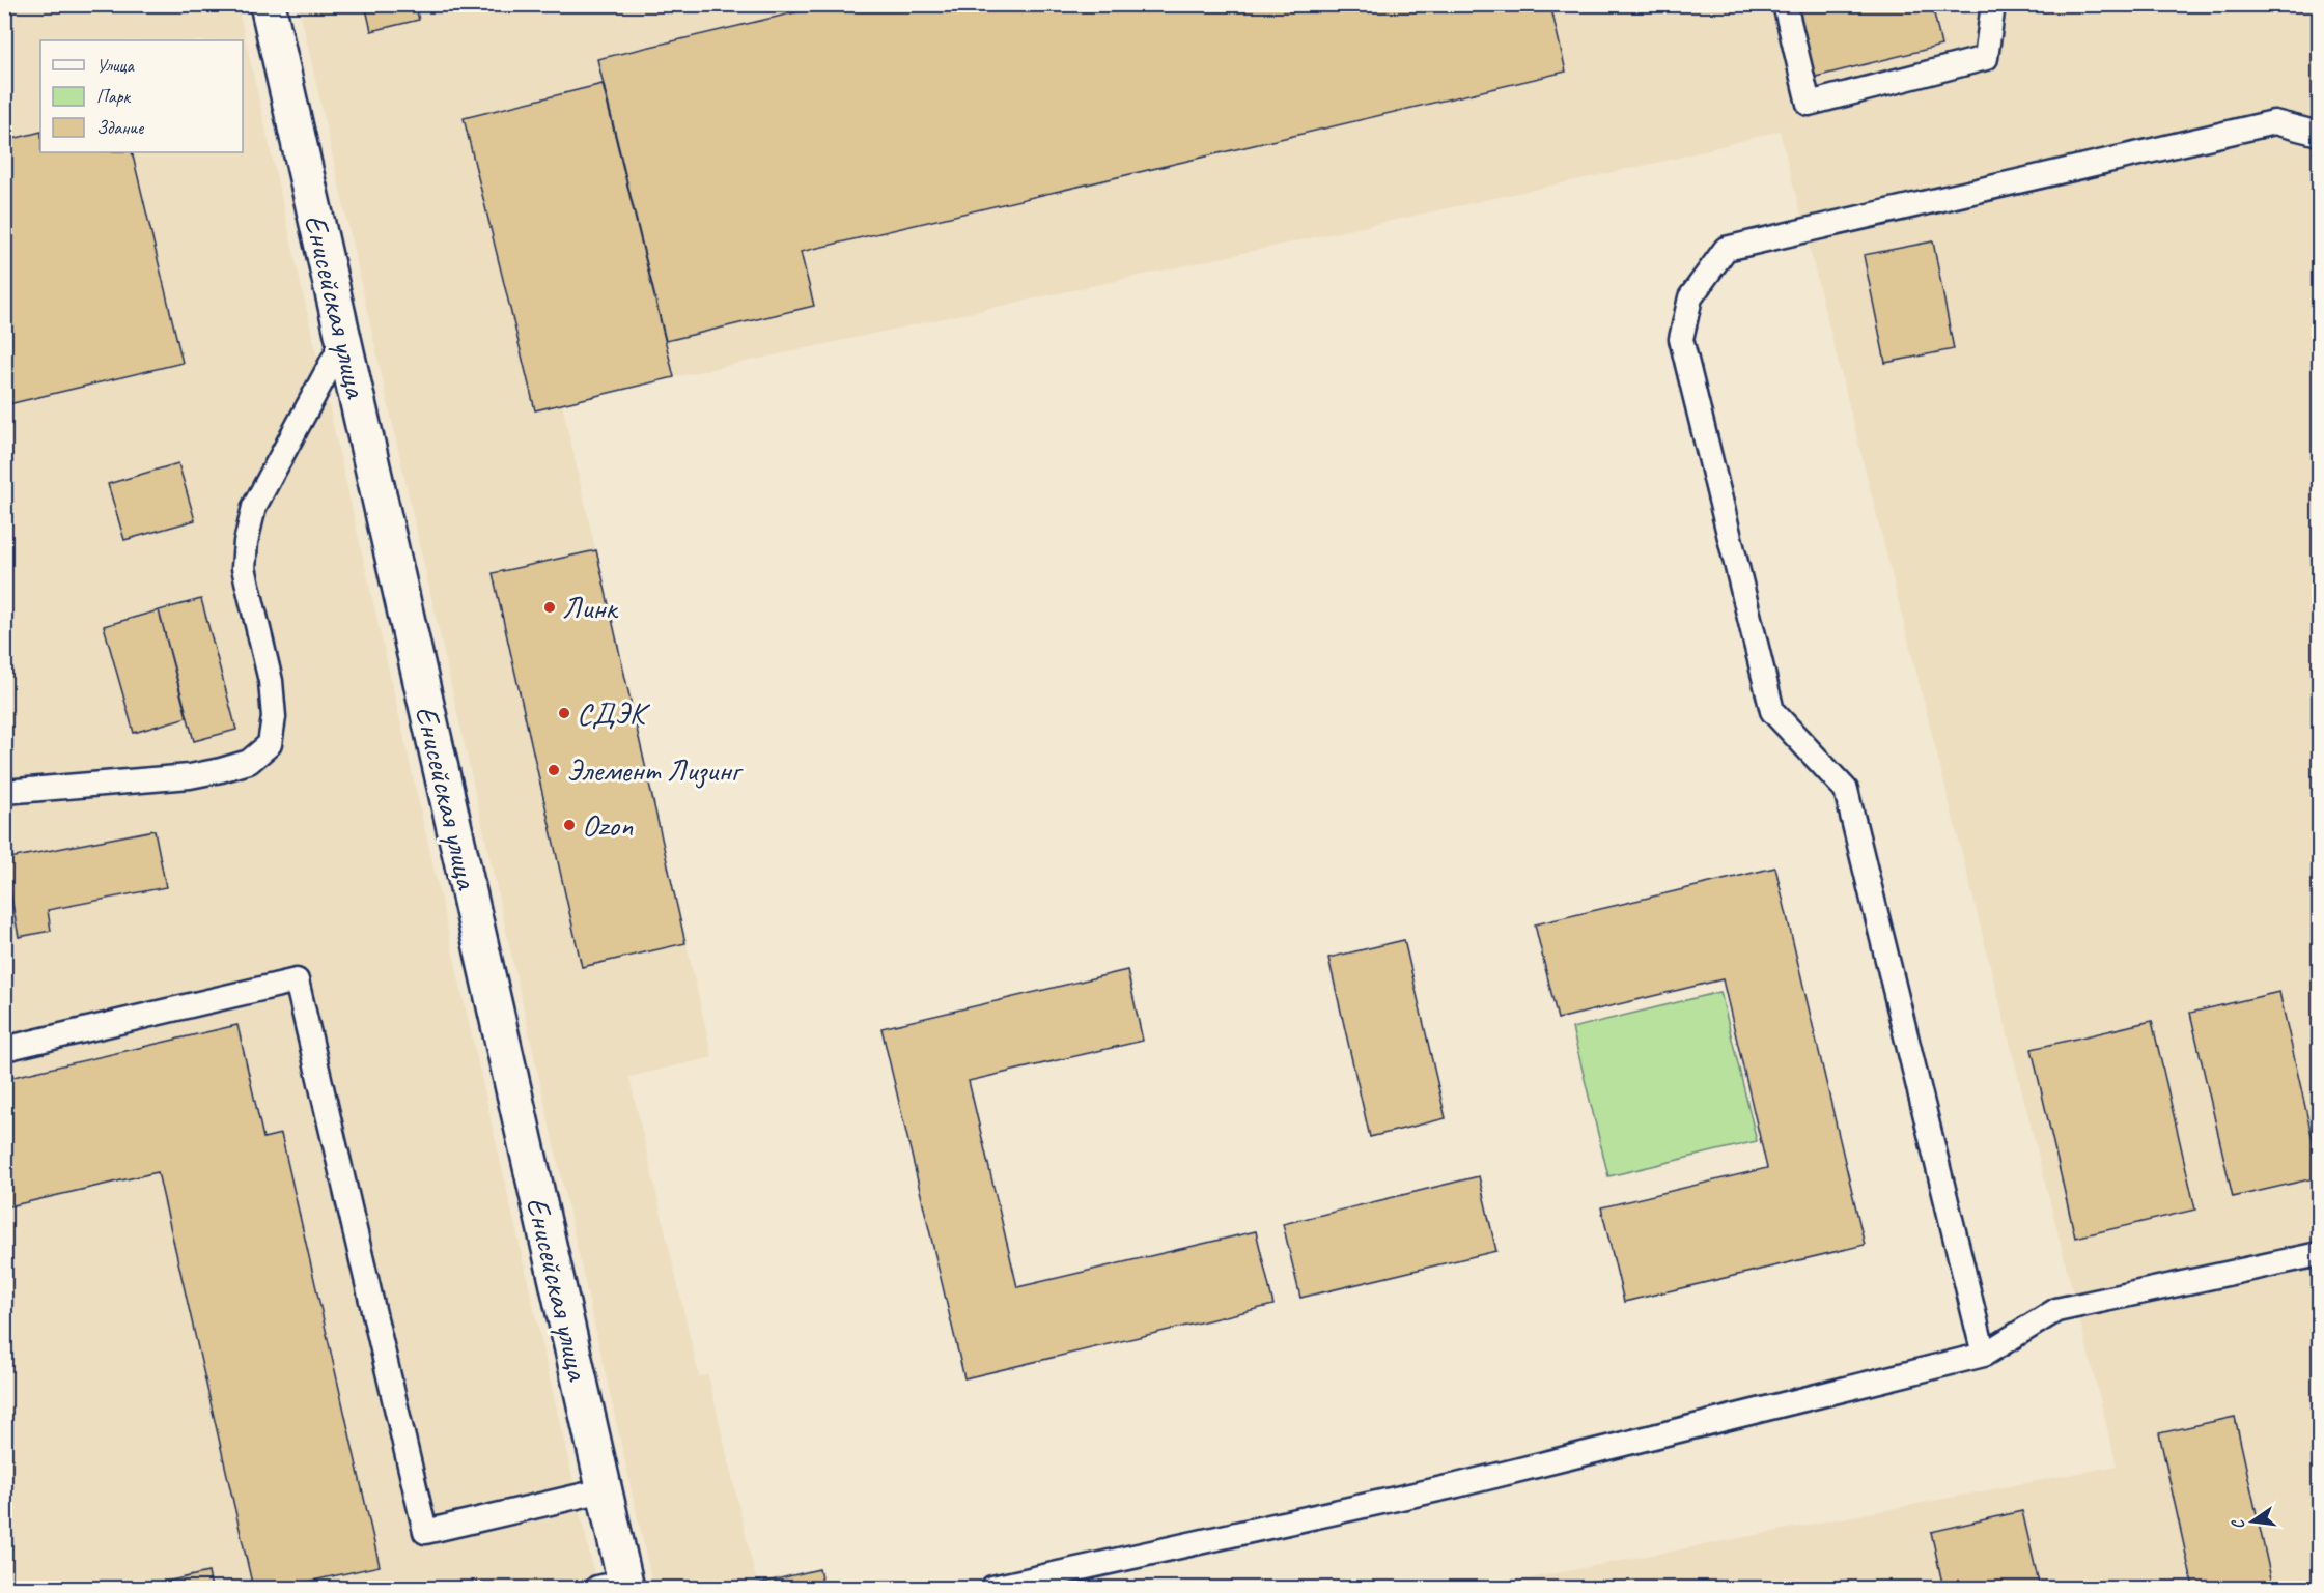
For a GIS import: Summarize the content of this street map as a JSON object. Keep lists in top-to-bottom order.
{
  "streets": {
    "street": ["Енисейская улица"]
  },
  "places": [
    "Линк",
    "СДЭК",
    "Элемент Лизинг",
    "Ozon"
  ],
  "legend": ["Улица", "Парк", "Здание"],
  "north": "left"
}
